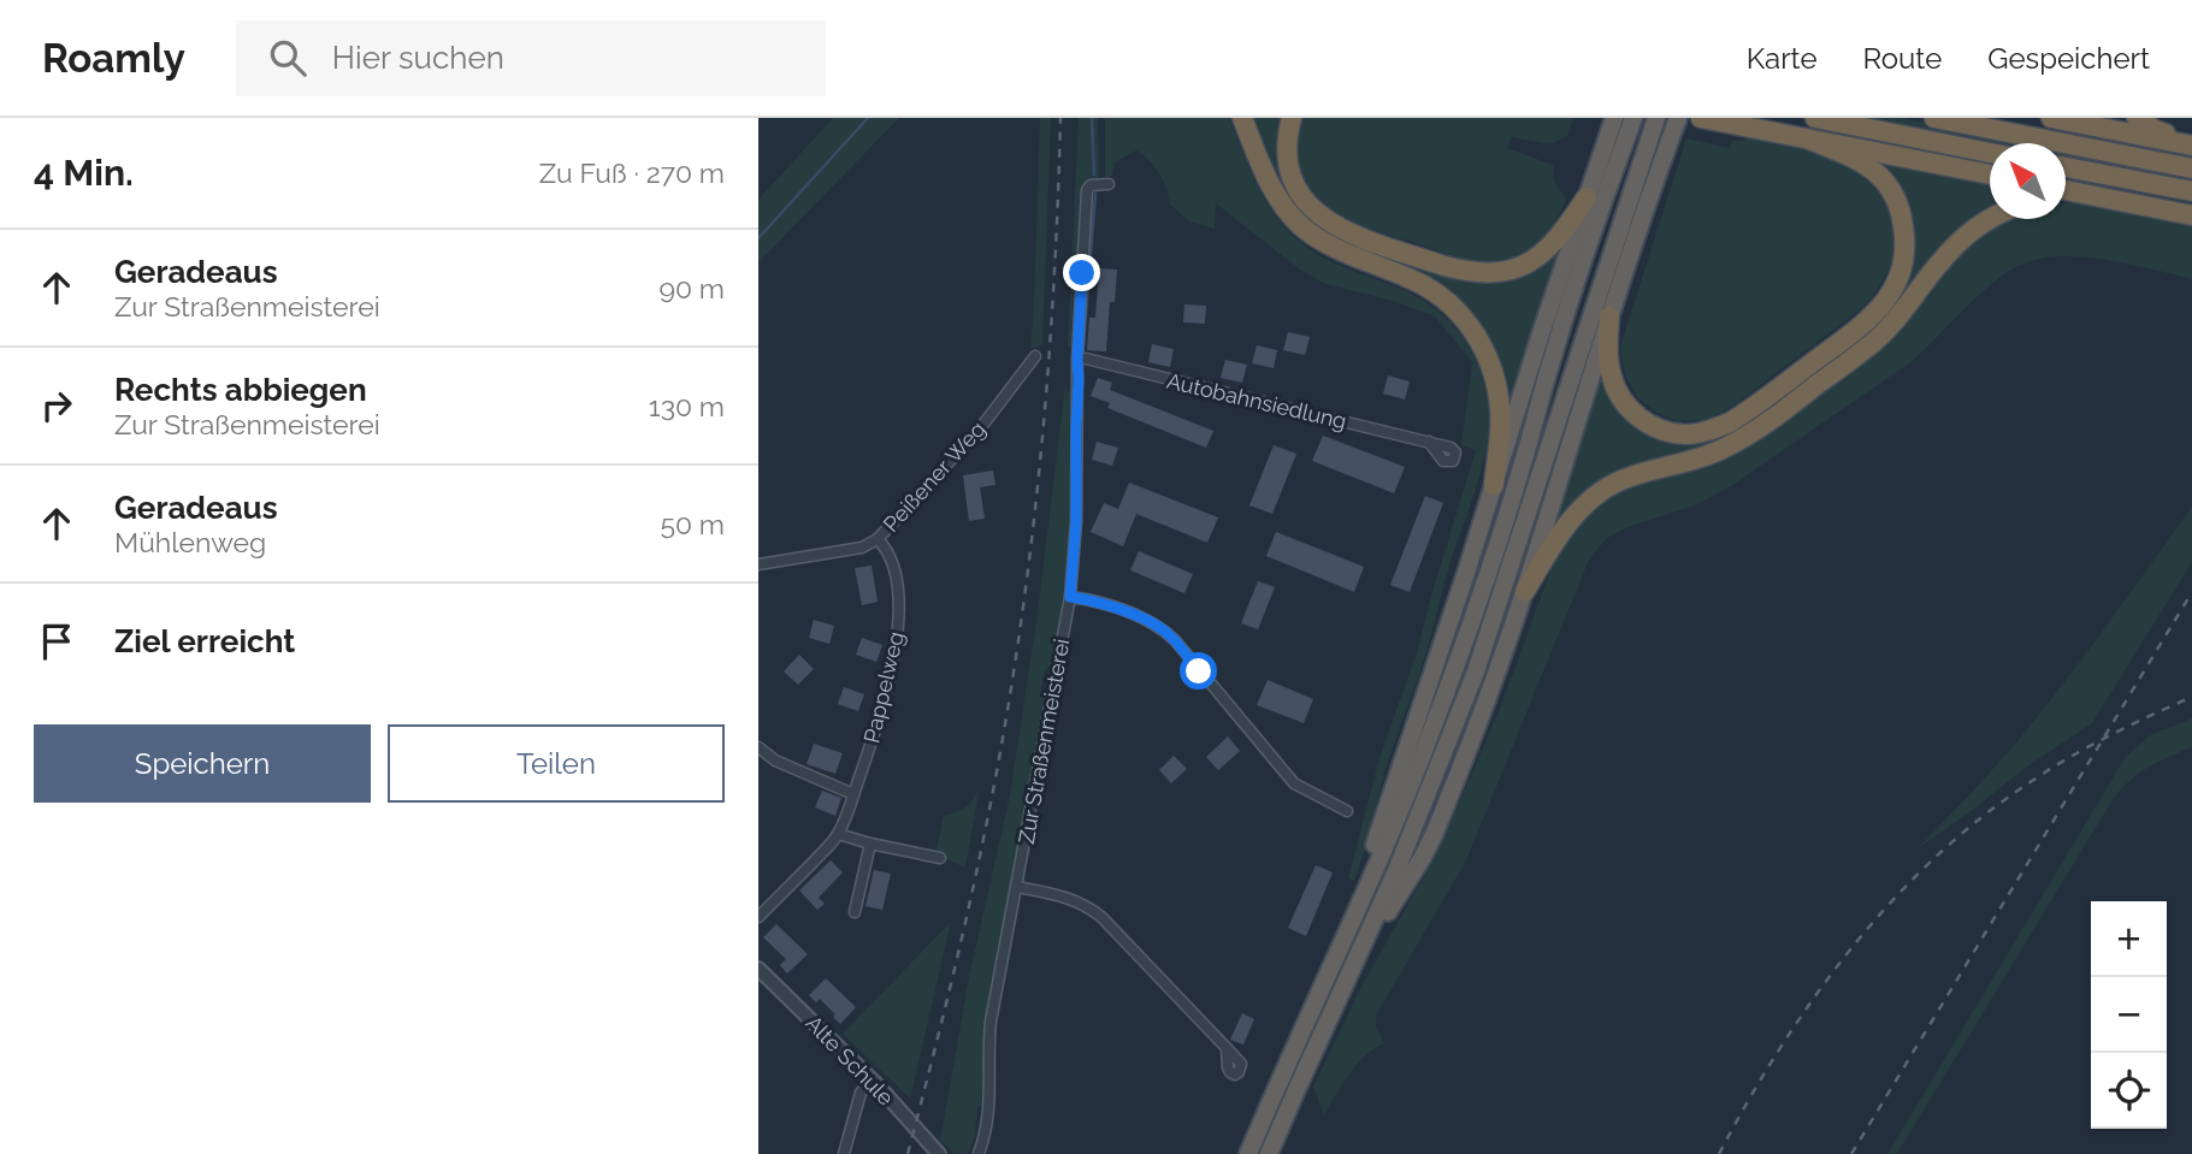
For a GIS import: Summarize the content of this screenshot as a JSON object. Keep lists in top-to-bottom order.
{
  "streets": {
    "street": [
      "Autobahnsiedlung",
      "Peißener Weg",
      "Pappelweg",
      "Zur Straßenmeisterei",
      "Alte Schule"
    ]
  },
  "crossings": [
    ["Autobahnsiedlung", "Zur Straßenmeisterei"],
    ["Peißener Weg", "Pappelweg"]
  ],
  "north": "top left",
  "page": {
    "header": "Roamly",
    "search": "Hier suchen",
    "nav": ["Karte", "Route", "Gespeichert"],
    "heading": ["4 Min.", "Zu Fuß · 270 m"],
    "list": [
      ["Geradeaus", "Zur Straßenmeisterei", "90 m"],
      ["Rechts abbiegen", "Zur Straßenmeisterei", "130 m"],
      ["Geradeaus", "Mühlenweg", "50 m"],
      "Ziel erreicht"
    ],
    "buttons": ["Speichern", "Teilen"],
    "map_buttons": ["+", "−"]
  }
}
